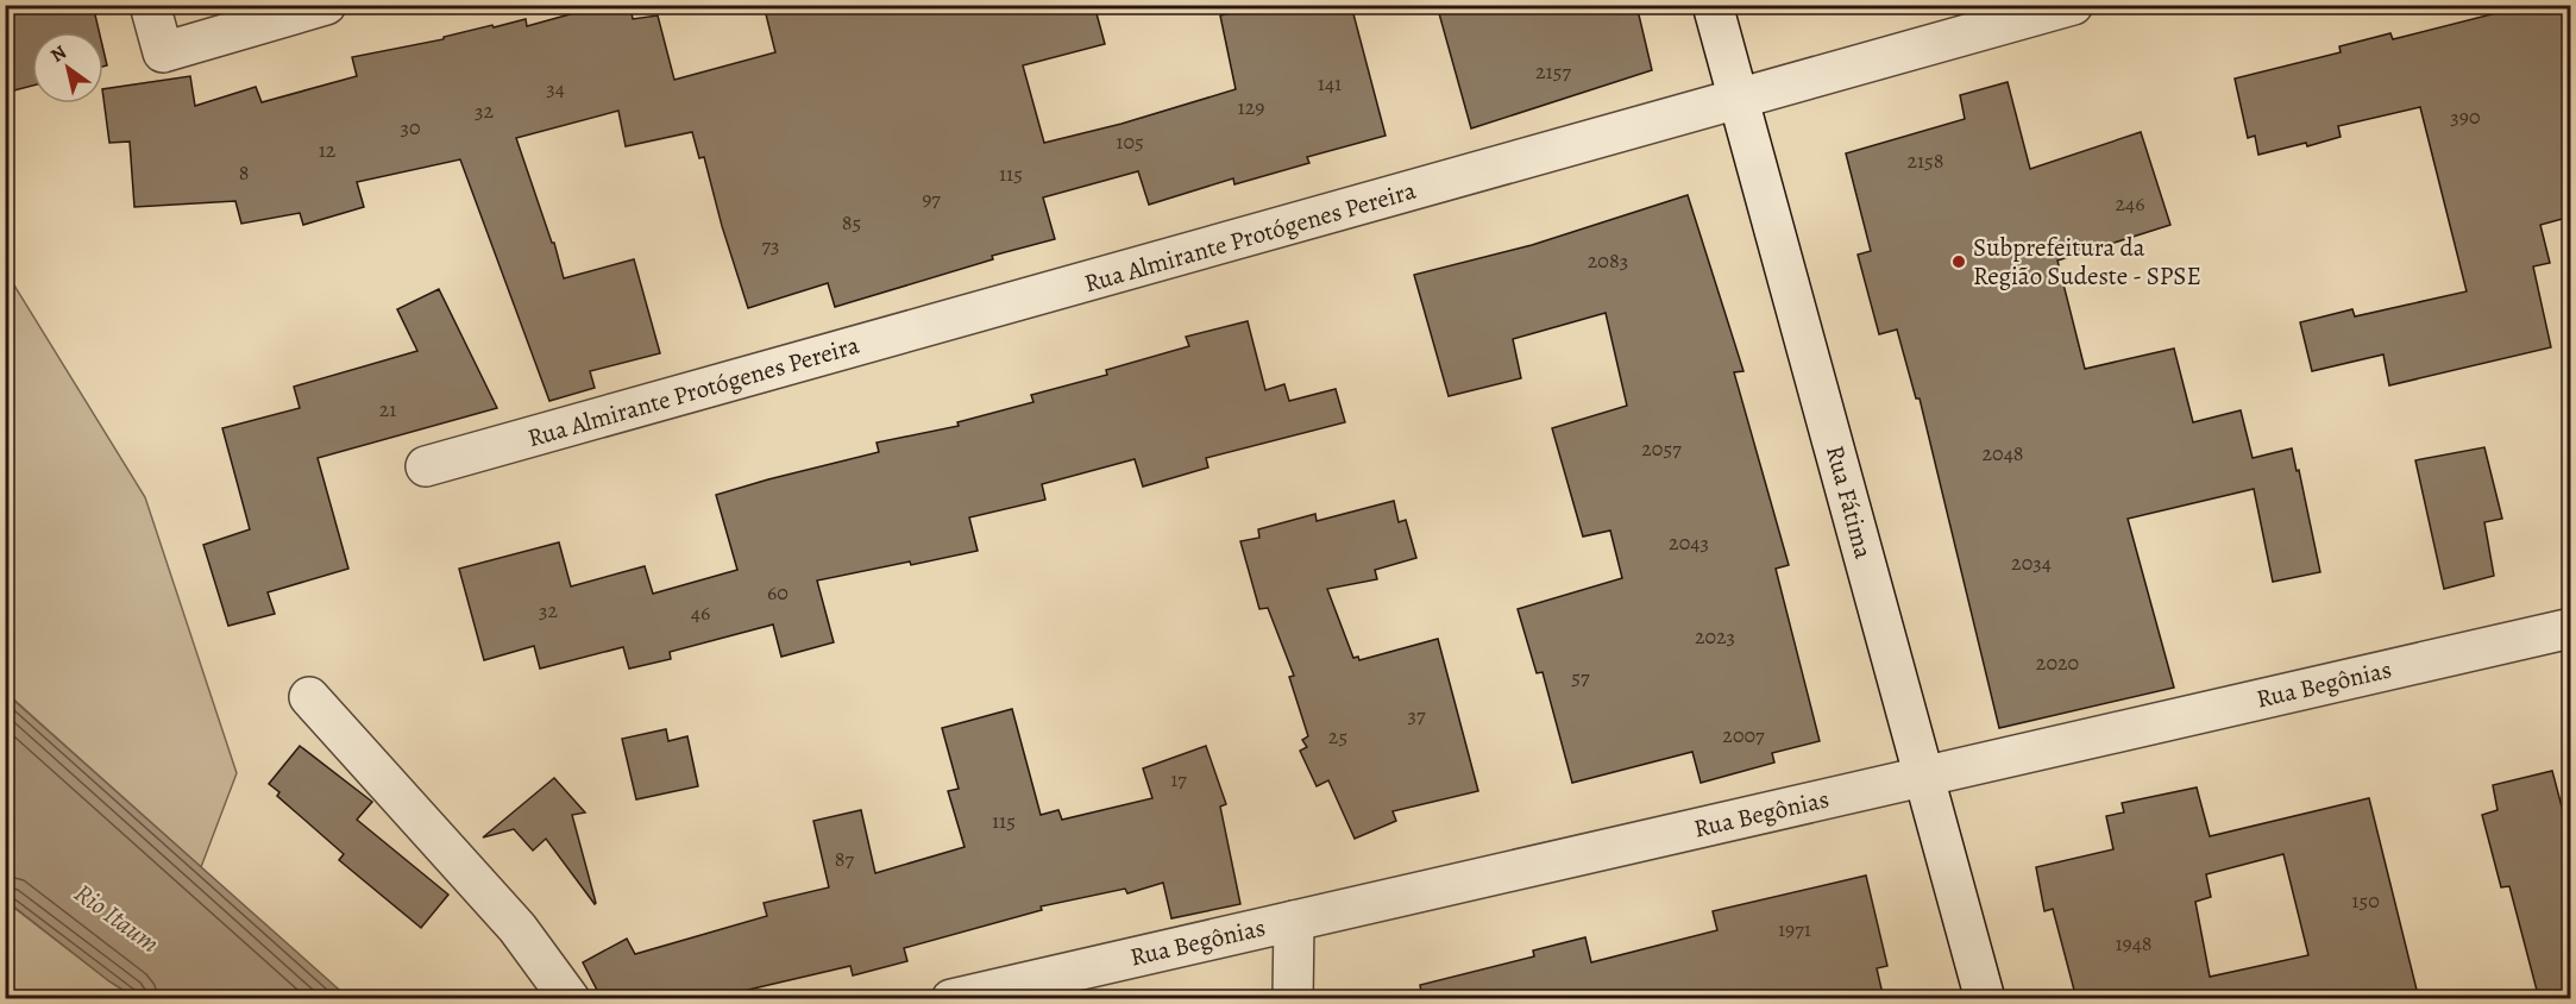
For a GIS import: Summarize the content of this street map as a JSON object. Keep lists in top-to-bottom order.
{
  "streets": {
    "street": ["Rua Almirante Protógenes Pereira", "Rua Fátima", "Rua Begônias"]
  },
  "crossings": [
    ["Rua Almirante Protógenes Pereira", "Rua Fátima"],
    ["Rua Fátima", "Rua Begônias"]
  ],
  "water": ["Rio Itaum"],
  "places": ["Subprefeitura da Região Sudeste - SPSE"],
  "house_numbers": [
    "2157",
    "141",
    "34",
    "129",
    "32",
    "390",
    "30",
    "105",
    "12",
    "2158",
    "8",
    "115",
    "97",
    "246",
    "85",
    "73",
    "2083",
    "21",
    "2057",
    "2048",
    "2043",
    "2034",
    "60",
    "32",
    "46",
    "2023",
    "2020",
    "57",
    "37",
    "2007",
    "25",
    "17",
    "115",
    "87",
    "150",
    "1971",
    "1948"
  ],
  "north": "top left"
}
